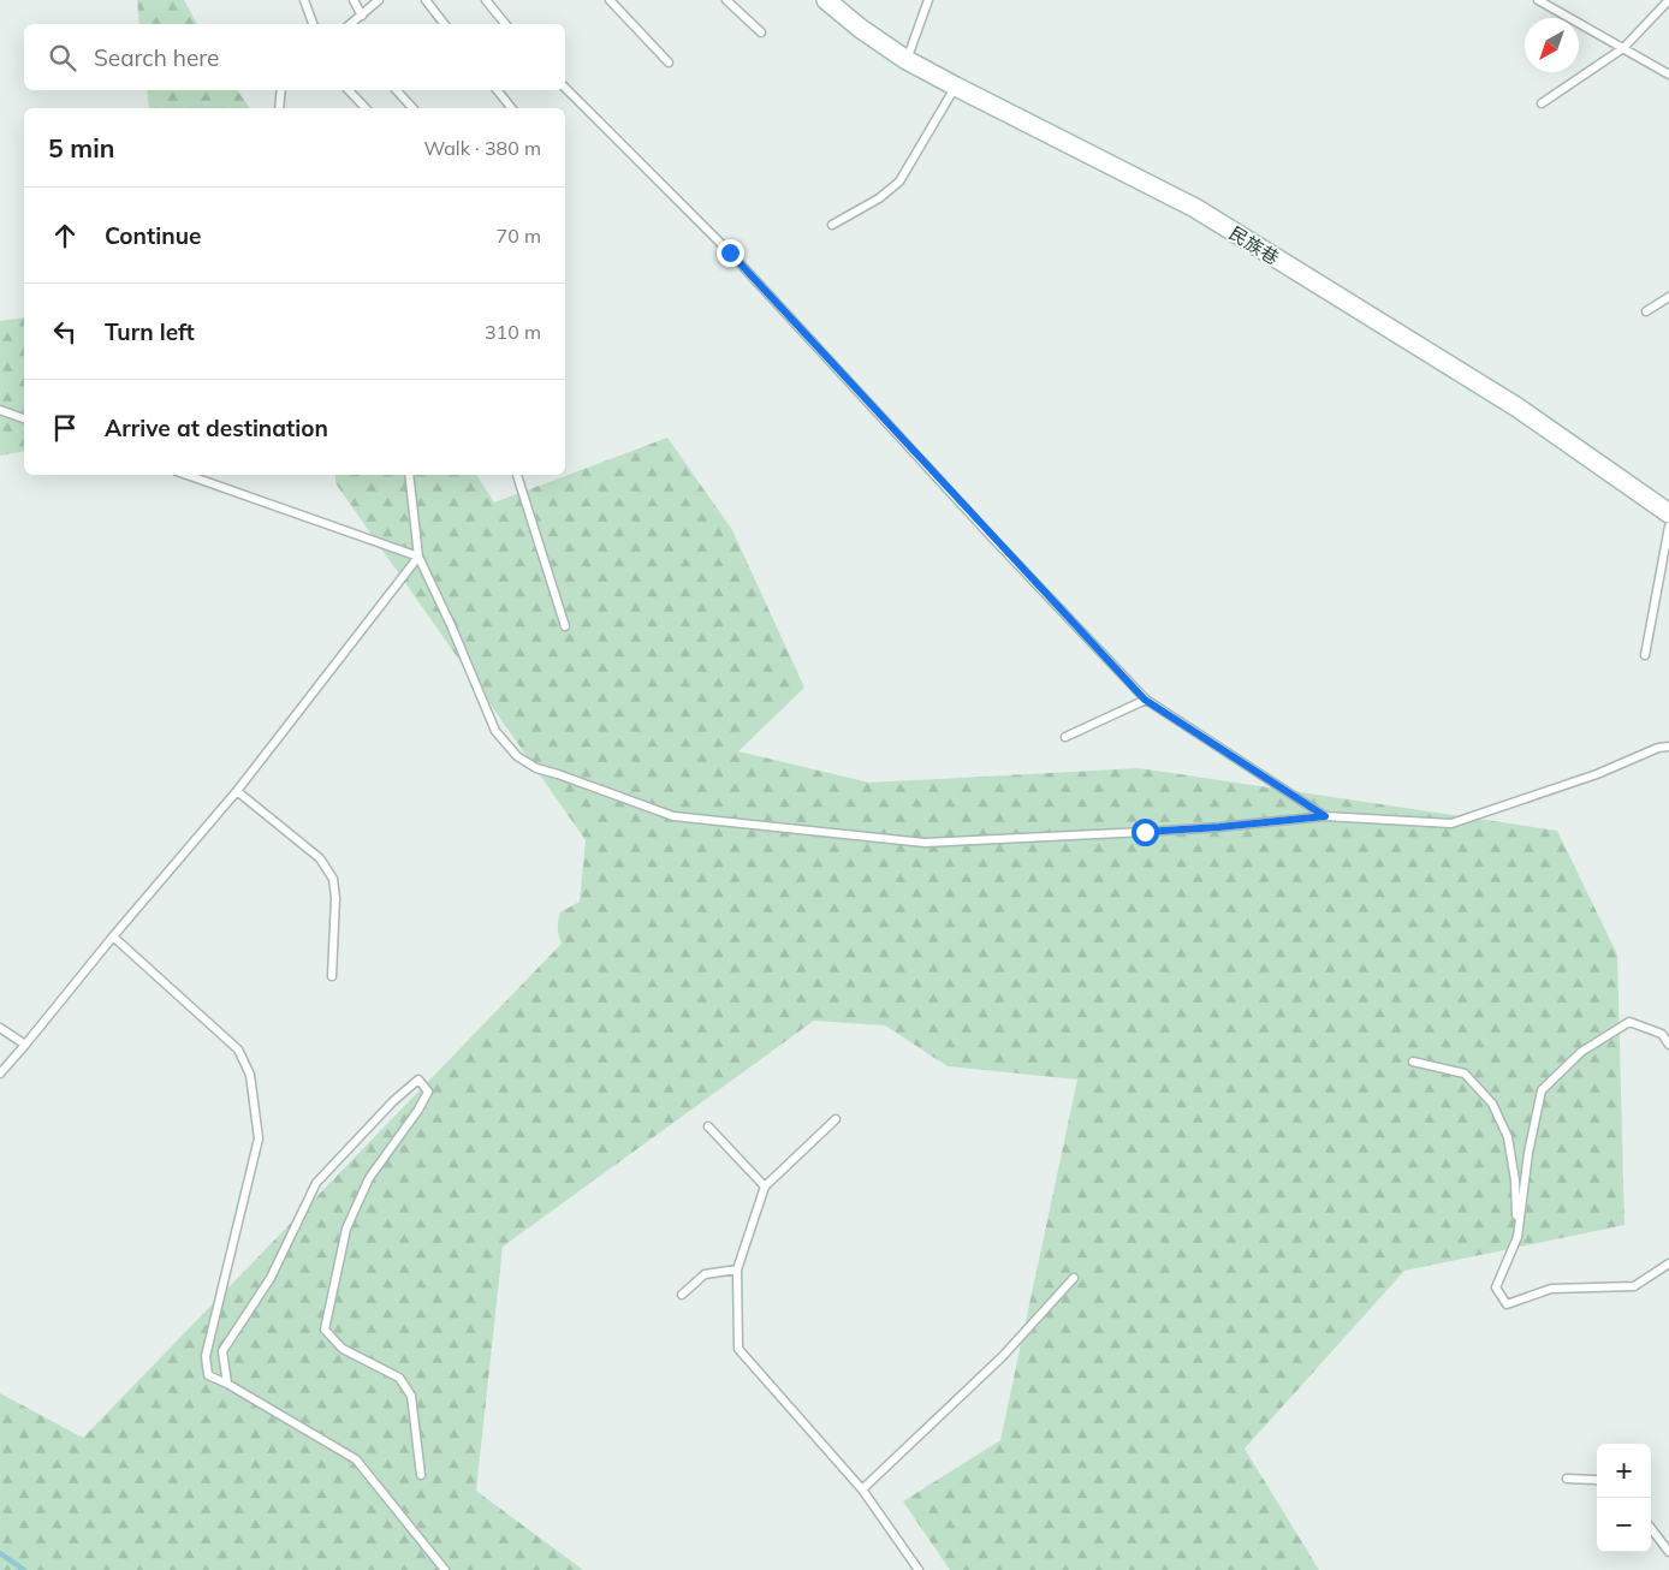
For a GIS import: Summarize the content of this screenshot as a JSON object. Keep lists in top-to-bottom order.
{
  "streets": {
    "street": ["民族巷"]
  },
  "north": "bottom left",
  "page": {
    "search": "Search here",
    "heading": ["5 min", "Walk · 380 m"],
    "list": [
      ["Continue", "70 m"],
      ["Turn left", "310 m"],
      "Arrive at destination"
    ],
    "map_buttons": ["+", "−"]
  }
}
